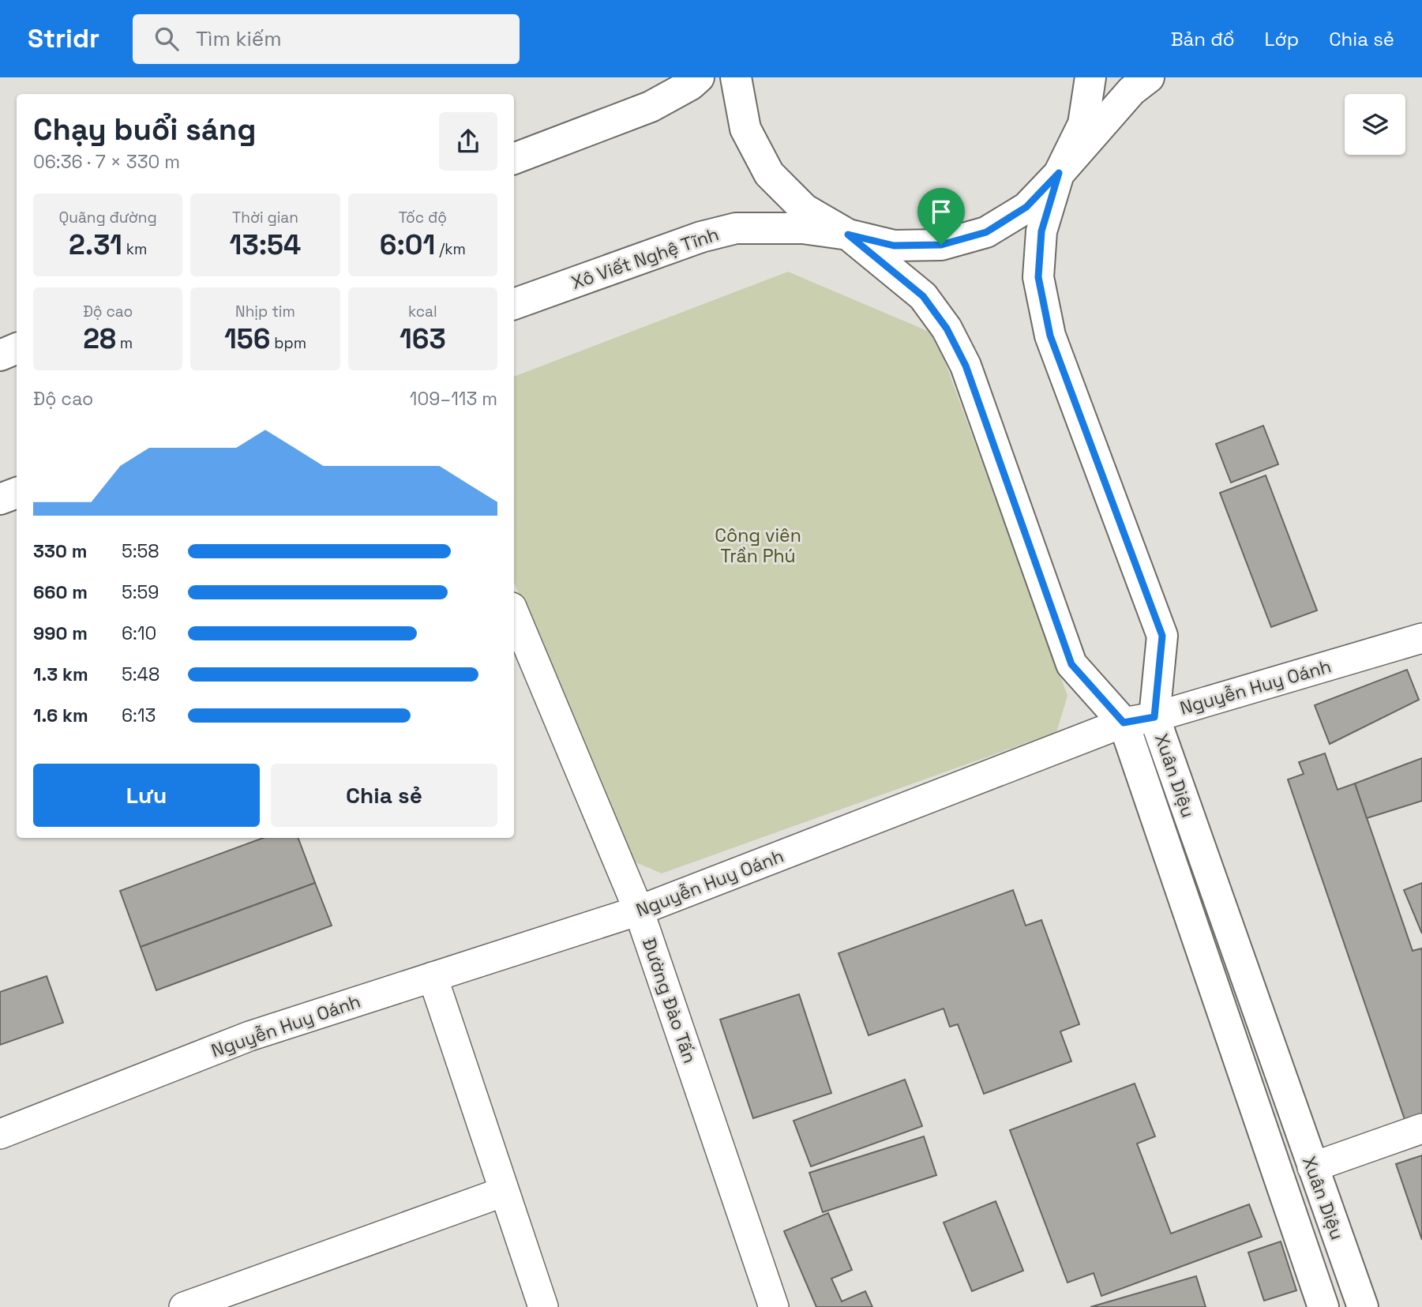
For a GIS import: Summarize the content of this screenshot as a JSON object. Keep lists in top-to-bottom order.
{
  "streets": {
    "street": [
      "Xô Viết Nghệ Tĩnh",
      "Nguyễn Huy Oánh",
      "Xuân Diệu",
      "Đường Đào Tấn"
    ]
  },
  "crossings": [
    ["Xô Viết Nghệ Tĩnh", "Xuân Diệu"],
    ["Nguyễn Huy Oánh", "Xuân Diệu"],
    ["Nguyễn Huy Oánh", "Đường Đào Tấn"]
  ],
  "parks": ["Công viên Trần Phú"],
  "page": {
    "header": "Stridr",
    "search": "Tìm kiếm",
    "nav": ["Bản đồ", "Lớp", "Chia sẻ"],
    "heading": ["Chạy buổi sáng", "06:36 · 7 × 330 m"],
    "stats": [
      ["Quãng đường", "2.31 km"],
      ["Thời gian", "13:54"],
      ["Tốc độ", "6:01 /km"],
      ["Độ cao", "28 m"],
      ["Nhịp tim", "156 bpm"],
      ["kcal", "163"]
    ],
    "chart": ["Độ cao", "109–113 m"],
    "list": [
      {
        "name": "330 m",
        "note": "5:58"
      },
      {
        "name": "660 m",
        "note": "5:59"
      },
      {
        "name": "990 m",
        "note": "6:10"
      },
      {
        "name": "1.3 km",
        "note": "5:48"
      },
      {
        "name": "1.6 km",
        "note": "6:13"
      }
    ],
    "buttons": ["Lưu", "Chia sẻ"]
  }
}
